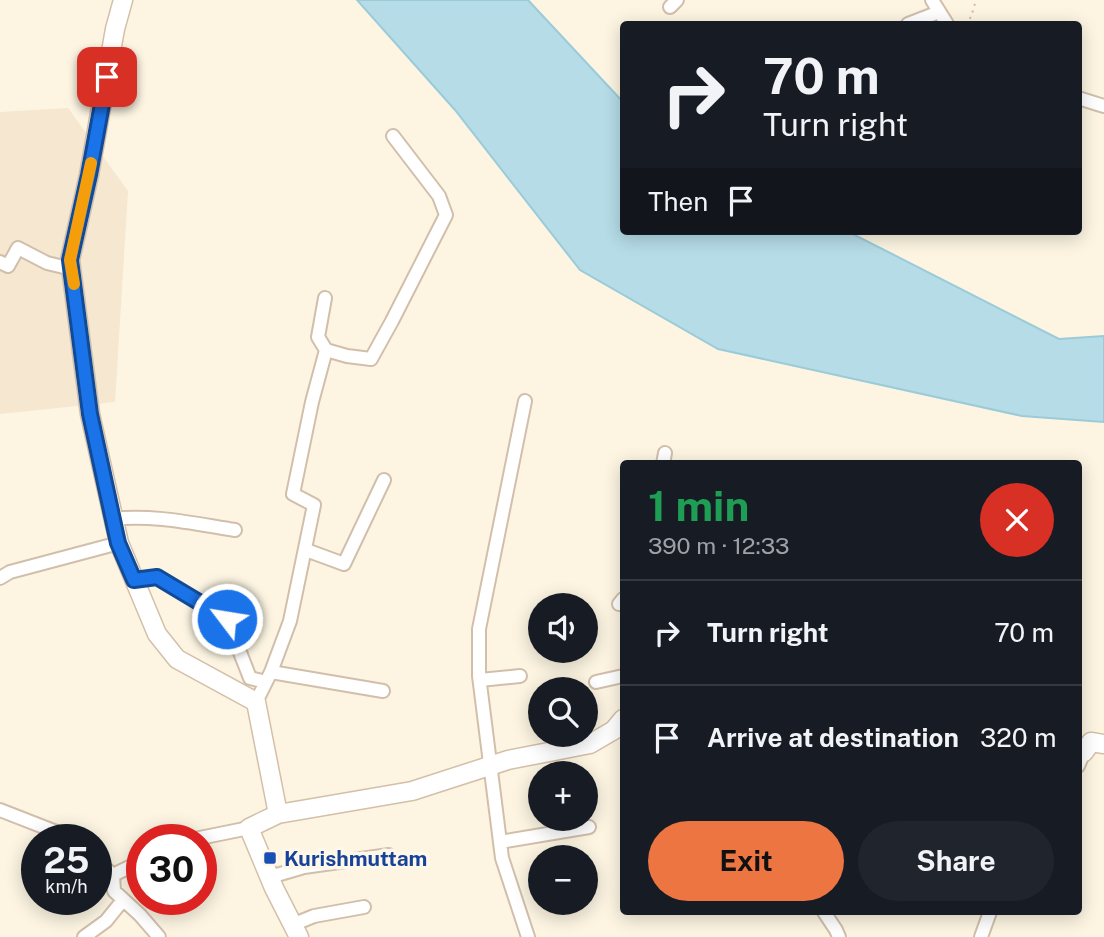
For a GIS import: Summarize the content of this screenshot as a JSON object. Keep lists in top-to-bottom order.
{
  "places": {
    "transit": ["Kurishmuttam"]
  },
  "page": {
    "turn": ["70 m", "Turn right"],
    "then": "Then",
    "heading": ["1 min", "390 m · 12:33"],
    "list": [
      {
        "name": "Turn right",
        "value": "70 m"
      },
      {
        "name": "Arrive at destination",
        "value": "320 m"
      }
    ],
    "map_buttons": ["+", "−"],
    "buttons": ["Exit", "Share"],
    "speed": "25 km/h",
    "limit": "30"
  }
}
